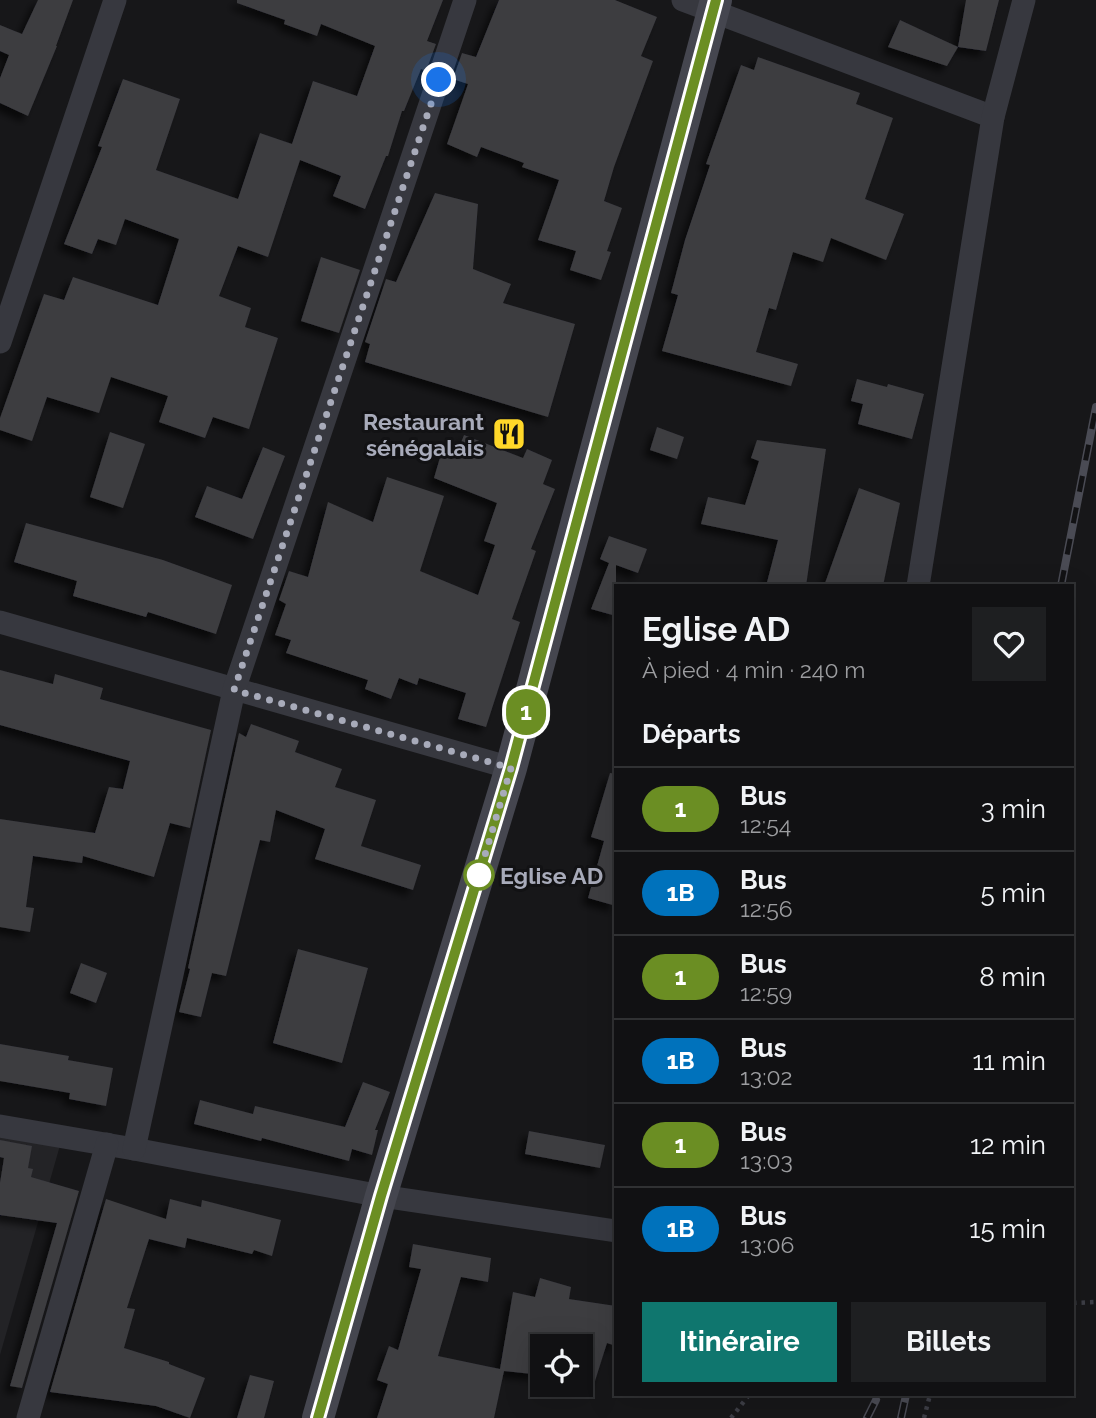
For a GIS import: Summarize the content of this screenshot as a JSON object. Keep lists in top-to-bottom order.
{
  "places": {
    "restaurant": ["Restaurant sénégalais"],
    "other": ["Eglise AD"]
  },
  "lines": ["bus line 1"],
  "page": {
    "on_map": "1",
    "heading": [
      ["Eglise AD", "À pied · 4 min · 240 m"],
      "Départs"
    ],
    "list": [
      {
        "mark": "1",
        "name": "Bus",
        "note": "12:54",
        "value": "3 min"
      },
      {
        "mark": "1B",
        "name": "Bus",
        "note": "12:56",
        "value": "5 min"
      },
      {
        "mark": "1",
        "name": "Bus",
        "note": "12:59",
        "value": "8 min"
      },
      {
        "mark": "1B",
        "name": "Bus",
        "note": "13:02",
        "value": "11 min"
      },
      {
        "mark": "1",
        "name": "Bus",
        "note": "13:03",
        "value": "12 min"
      },
      {
        "mark": "1B",
        "name": "Bus",
        "note": "13:06",
        "value": "15 min"
      }
    ],
    "buttons": ["Itinéraire", "Billets"]
  }
}
